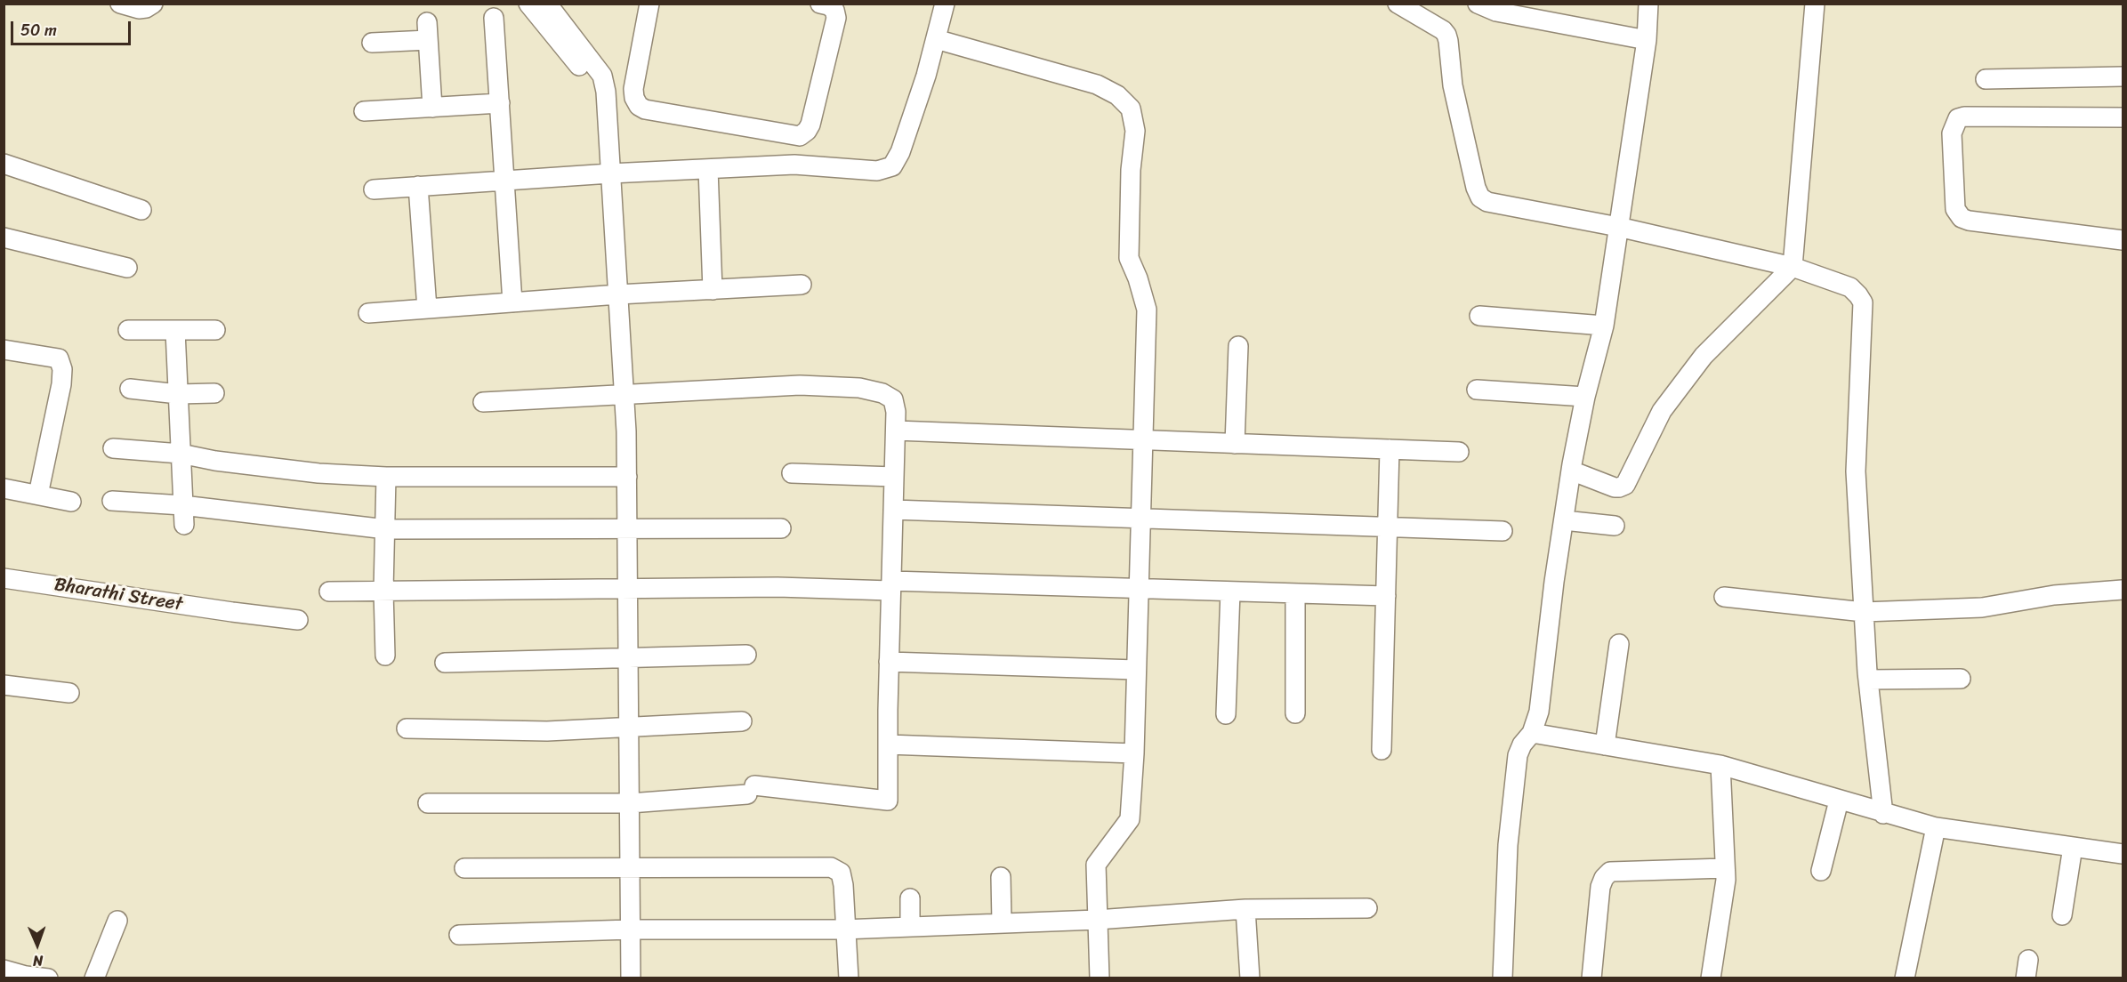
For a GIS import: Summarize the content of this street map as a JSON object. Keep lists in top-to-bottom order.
{
  "streets": {
    "street": ["Bharathi Street"]
  },
  "scale_bar": "50 m",
  "north": "bottom"
}
